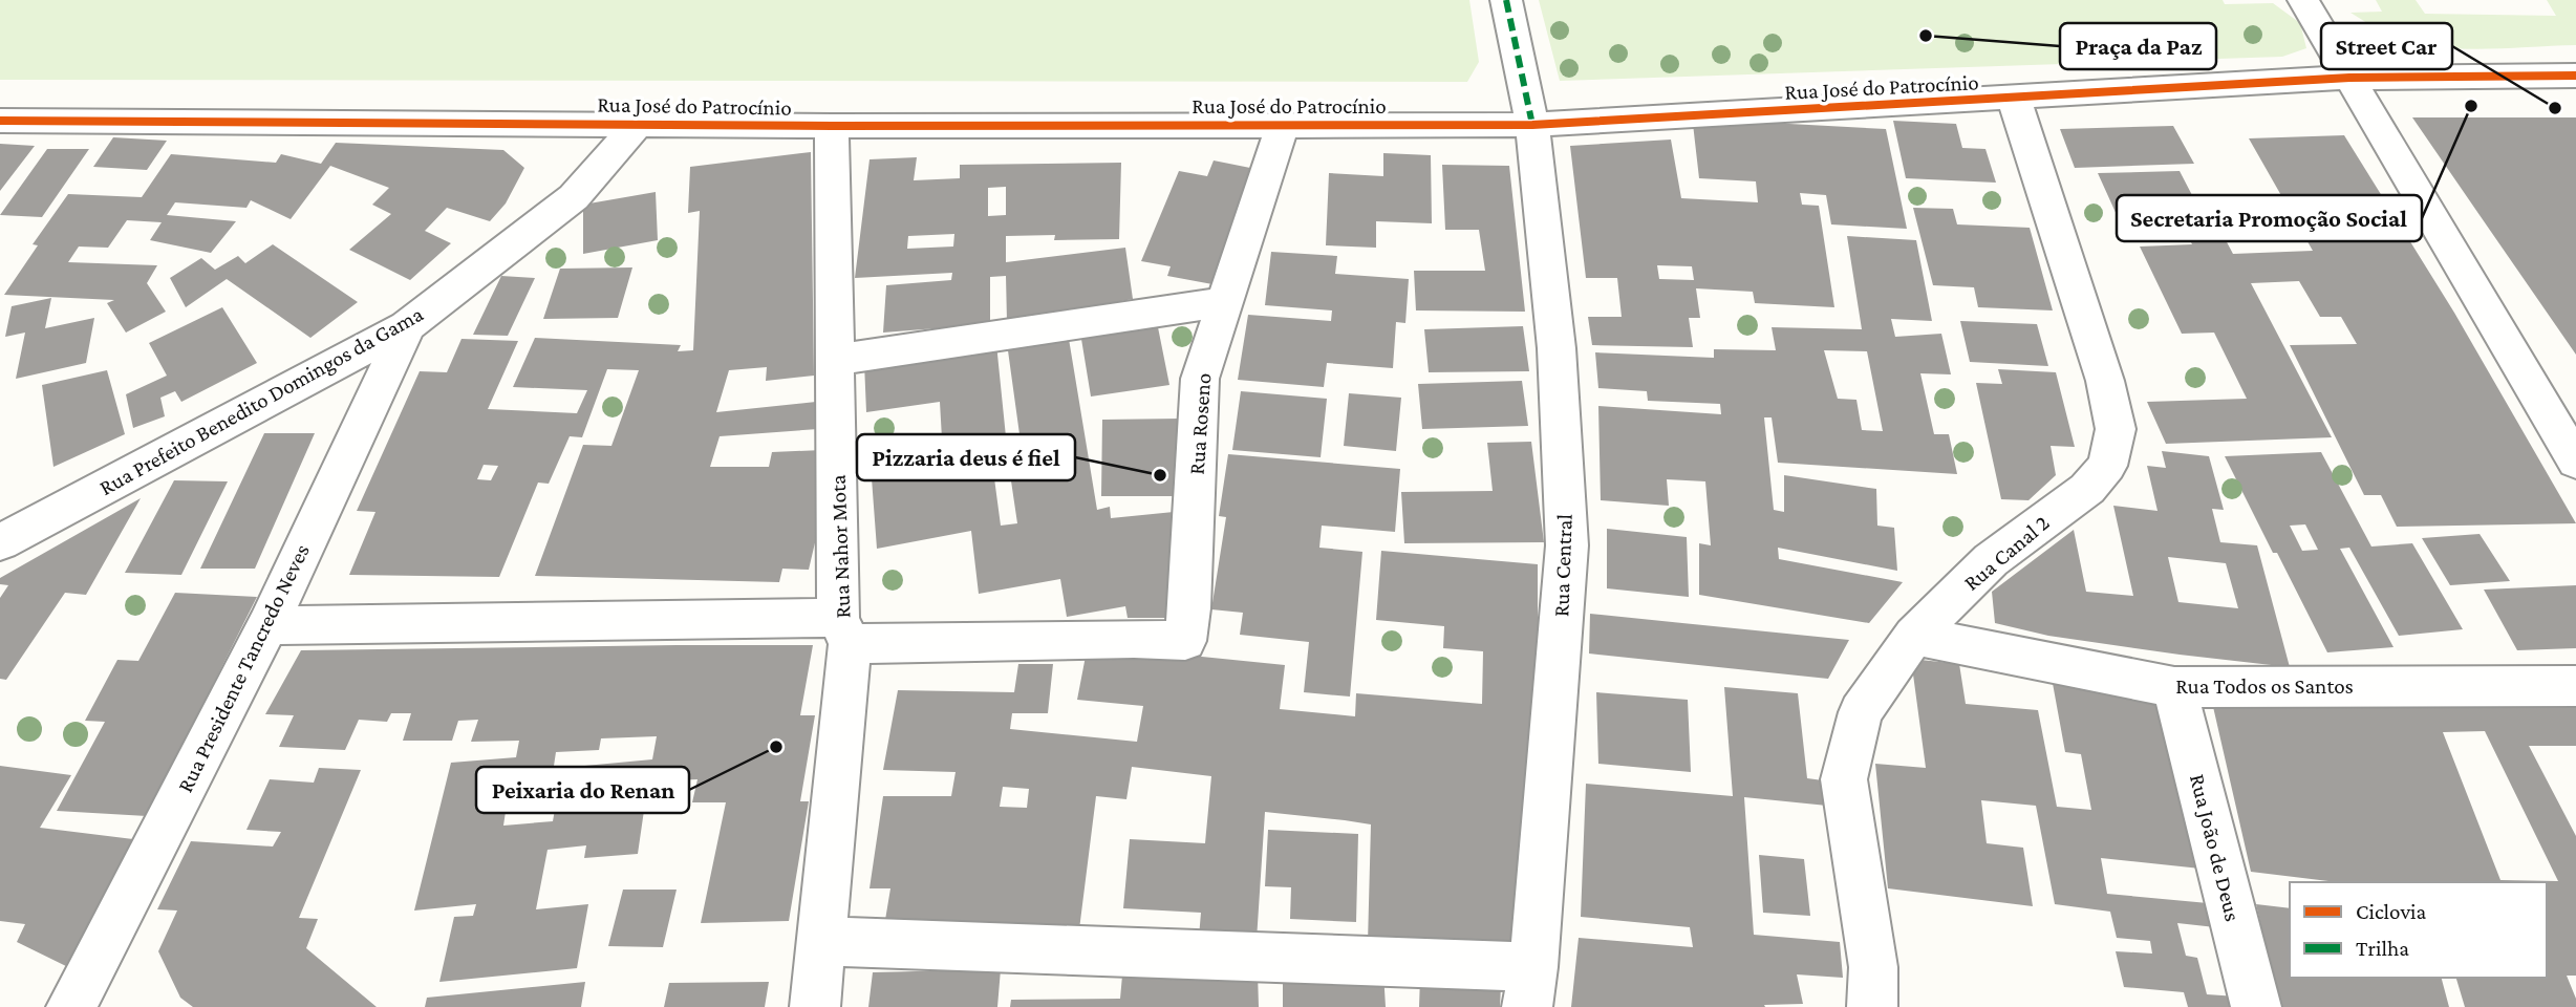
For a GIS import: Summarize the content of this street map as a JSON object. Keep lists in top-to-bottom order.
{
  "streets": {
    "street": [
      "Rua José do Patrocínio",
      "Rua Prefeito Benedito Domingos da Gama",
      "Rua Roseno",
      "Rua Nahor Mota",
      "Rua Canal 2",
      "Rua Central",
      "Rua Presidente Tancredo Neves",
      "Rua Todos os Santos",
      "Rua João de Deus"
    ]
  },
  "crossings": [
    ["Rua José do Patrocínio", "Rua Prefeito Benedito Domingos da Gama"],
    ["Rua José do Patrocínio", "Rua Roseno"],
    ["Rua José do Patrocínio", "Rua Nahor Mota"],
    ["Rua José do Patrocínio", "Rua Canal 2"],
    ["Rua José do Patrocínio", "Rua Central"],
    ["Rua Prefeito Benedito Domingos da Gama", "Rua Presidente Tancredo Neves"],
    ["Rua Roseno", "Rua Nahor Mota"],
    ["Rua Canal 2", "Rua Todos os Santos"],
    ["Rua Todos os Santos", "Rua João de Deus"]
  ],
  "places": [
    "Praça da Paz",
    "Secretaria Promoção Social",
    "Street Car",
    "Pizzaria deus é fiel",
    "Peixaria do Renan"
  ],
  "legend": ["Ciclovia", "Trilha"]
}
